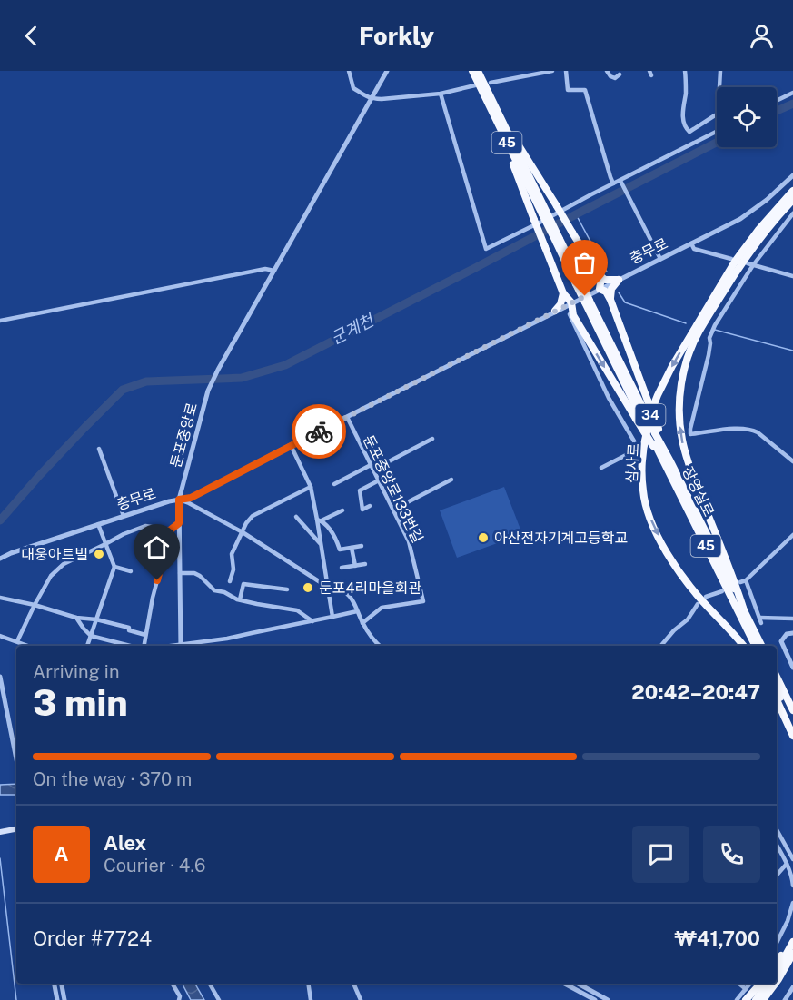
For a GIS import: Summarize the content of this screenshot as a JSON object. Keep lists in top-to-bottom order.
{
  "streets": {
    "highway": [
      "45",
      "34",
      "삼사로",
      "장영실로"
    ],
    "street": ["충무로", "둔포중앙로", "둔포중앙로133번길"]
  },
  "crossings": [
    ["45", "장영실로"],
    ["충무로", "둔포중앙로"],
    ["충무로", "둔포중앙로133번길"],
    ["34", "장영실로"]
  ],
  "water": ["군계천"],
  "places": ["아산전자기계고등학교", "대웅아트빌", "둔포4리마을회관"],
  "page": {
    "header": "Forkly",
    "heading": ["3 min", "Arriving in", "20:42–20:47"],
    "panel": [
      "Alex",
      "Courier · 4.6",
      "Order #7724",
      "₩41,700"
    ],
    "bar": "On the way · 370 m",
    "round": "A"
  }
}
